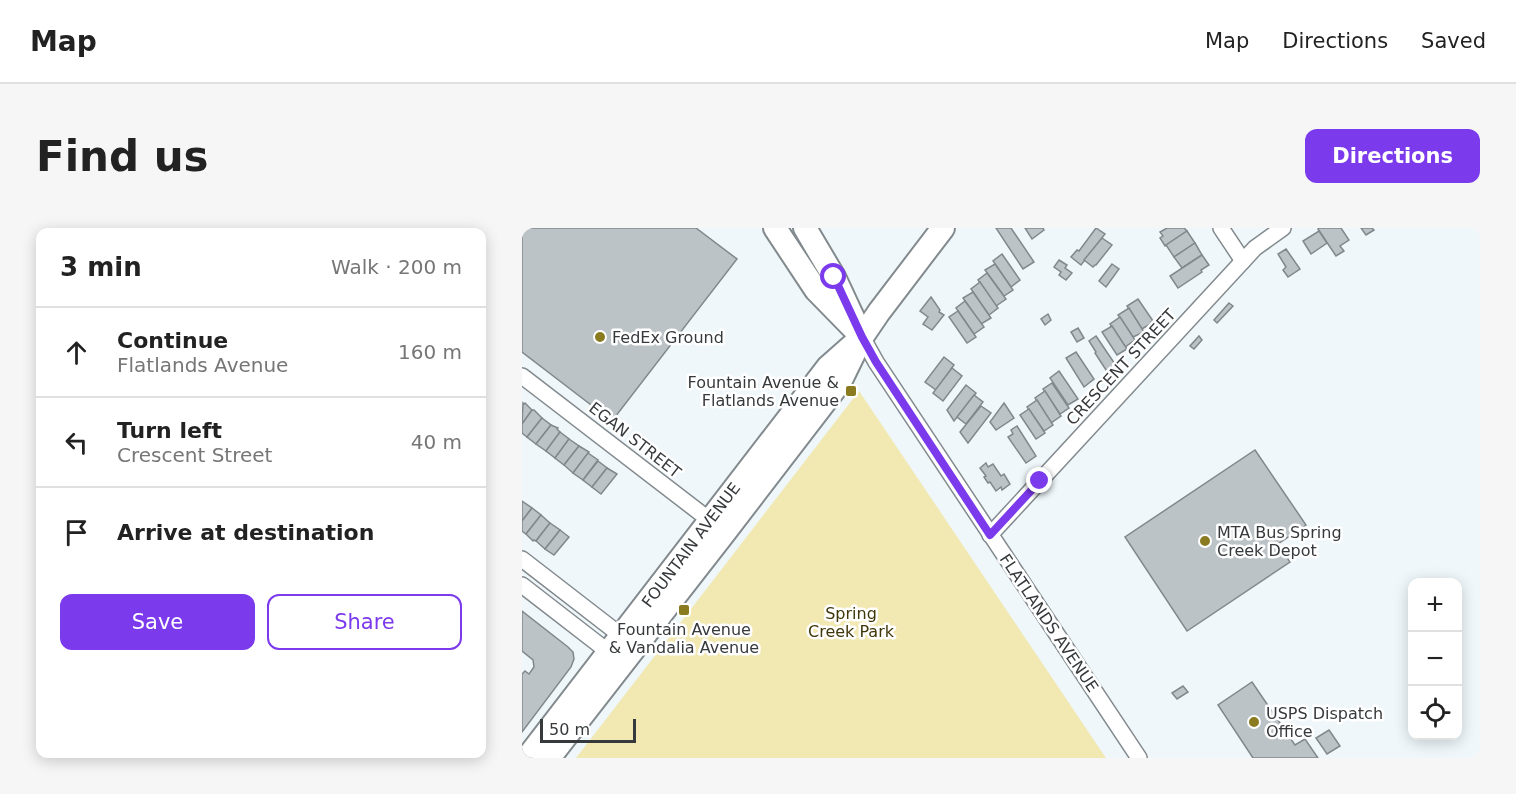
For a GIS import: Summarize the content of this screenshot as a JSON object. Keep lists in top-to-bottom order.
{
  "streets": {
    "main road": ["FOUNTAIN AVENUE", "FLATLANDS AVENUE"],
    "street": ["CRESCENT STREET", "EGAN STREET"]
  },
  "crossings": [
    ["CRESCENT STREET", "FLATLANDS AVENUE"],
    ["EGAN STREET", "FOUNTAIN AVENUE"],
    ["FOUNTAIN AVENUE", "FLATLANDS AVENUE"]
  ],
  "parks": ["Spring Creek Park"],
  "places": {
    "other": ["FedEx Ground", "MTA Bus Spring Creek Depot", "USPS Dispatch Office"],
    "transit": ["Fountain Avenue & Flatlands Avenue", "Fountain Avenue & Vandalia Avenue"]
  },
  "scale_bar": "50 m",
  "page": {
    "header": "Map",
    "nav": ["Map", "Directions", "Saved"],
    "buttons": [
      "Directions",
      ["Save", "Share"]
    ],
    "title": "Find us",
    "heading": ["3 min", "Walk · 200 m"],
    "list": [
      ["Continue", "Flatlands Avenue", "160 m"],
      ["Turn left", "Crescent Street", "40 m"],
      "Arrive at destination"
    ],
    "map_buttons": ["+", "−"],
    "scale": "50 m"
  }
}
